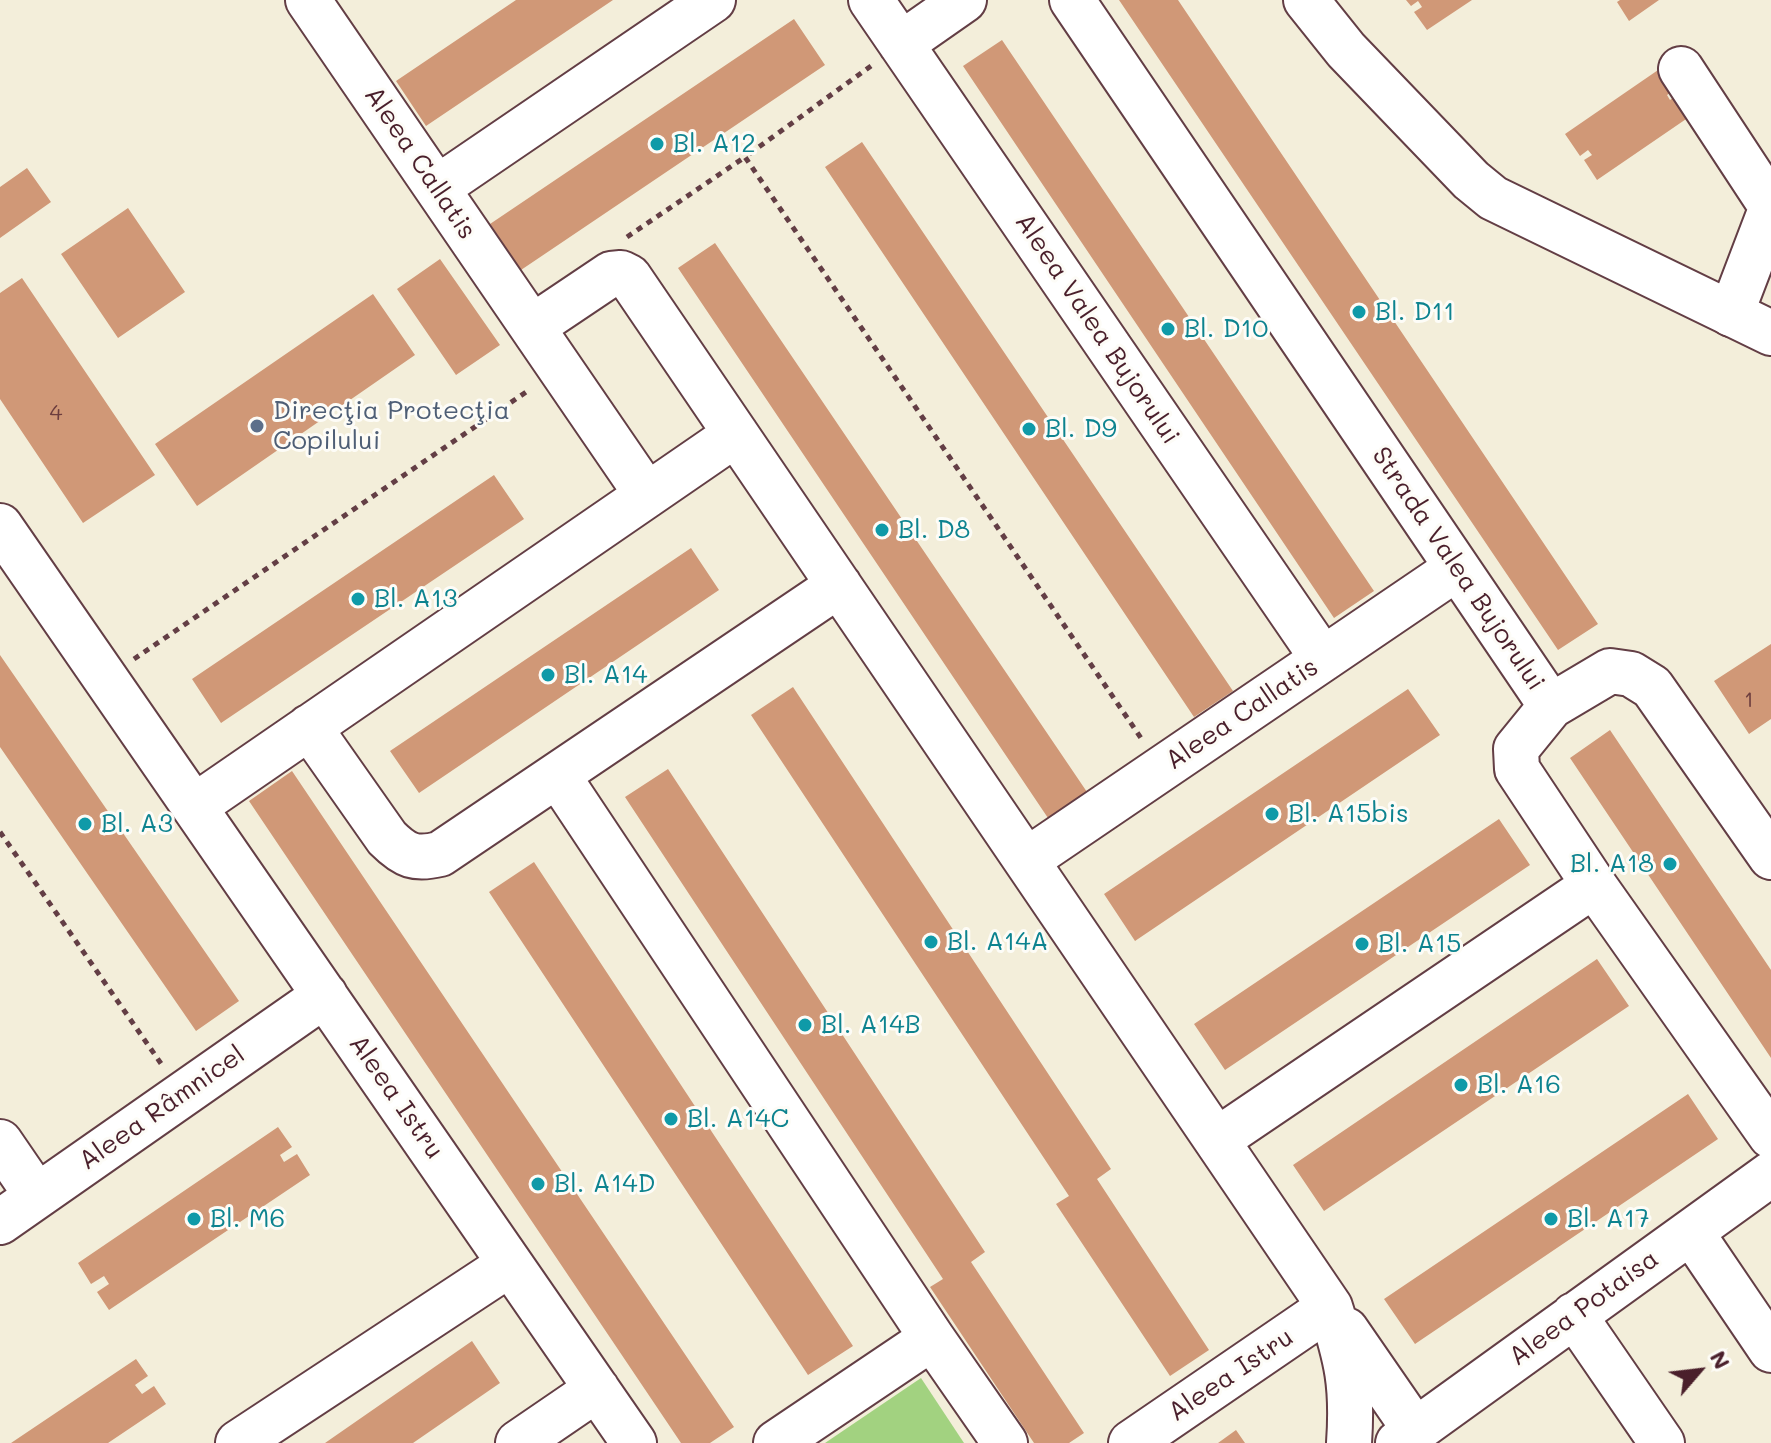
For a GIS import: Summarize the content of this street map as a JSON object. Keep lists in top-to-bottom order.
{
  "streets": {
    "street": [
      "Aleea Callatis",
      "Aleea Valea Bujorului",
      "Strada Valea Bujorului",
      "Aleea Istru",
      "Aleea Râmnicel",
      "Aleea Potaisa"
    ]
  },
  "crossings": [
    ["Aleea Callatis", "Aleea Valea Bujorului"],
    ["Aleea Callatis", "Strada Valea Bujorului"],
    ["Aleea Istru", "Aleea Râmnicel"]
  ],
  "places": [
    "Bl. A12",
    "Bl. D11",
    "Bl. D10",
    "Direcţia Protecţia Copilului",
    "Bl. D9",
    "Bl. D8",
    "Bl. A13",
    "Bl. A14",
    "Bl. A15bis",
    "Bl. A3",
    "Bl. A18",
    "Bl. A14A",
    "Bl. A15",
    "Bl. A14B",
    "Bl. A16",
    "Bl. A14C",
    "Bl. A14D",
    "Bl. M6",
    "Bl. A17"
  ],
  "house_numbers": ["4", "1"],
  "north": "top right"
}
